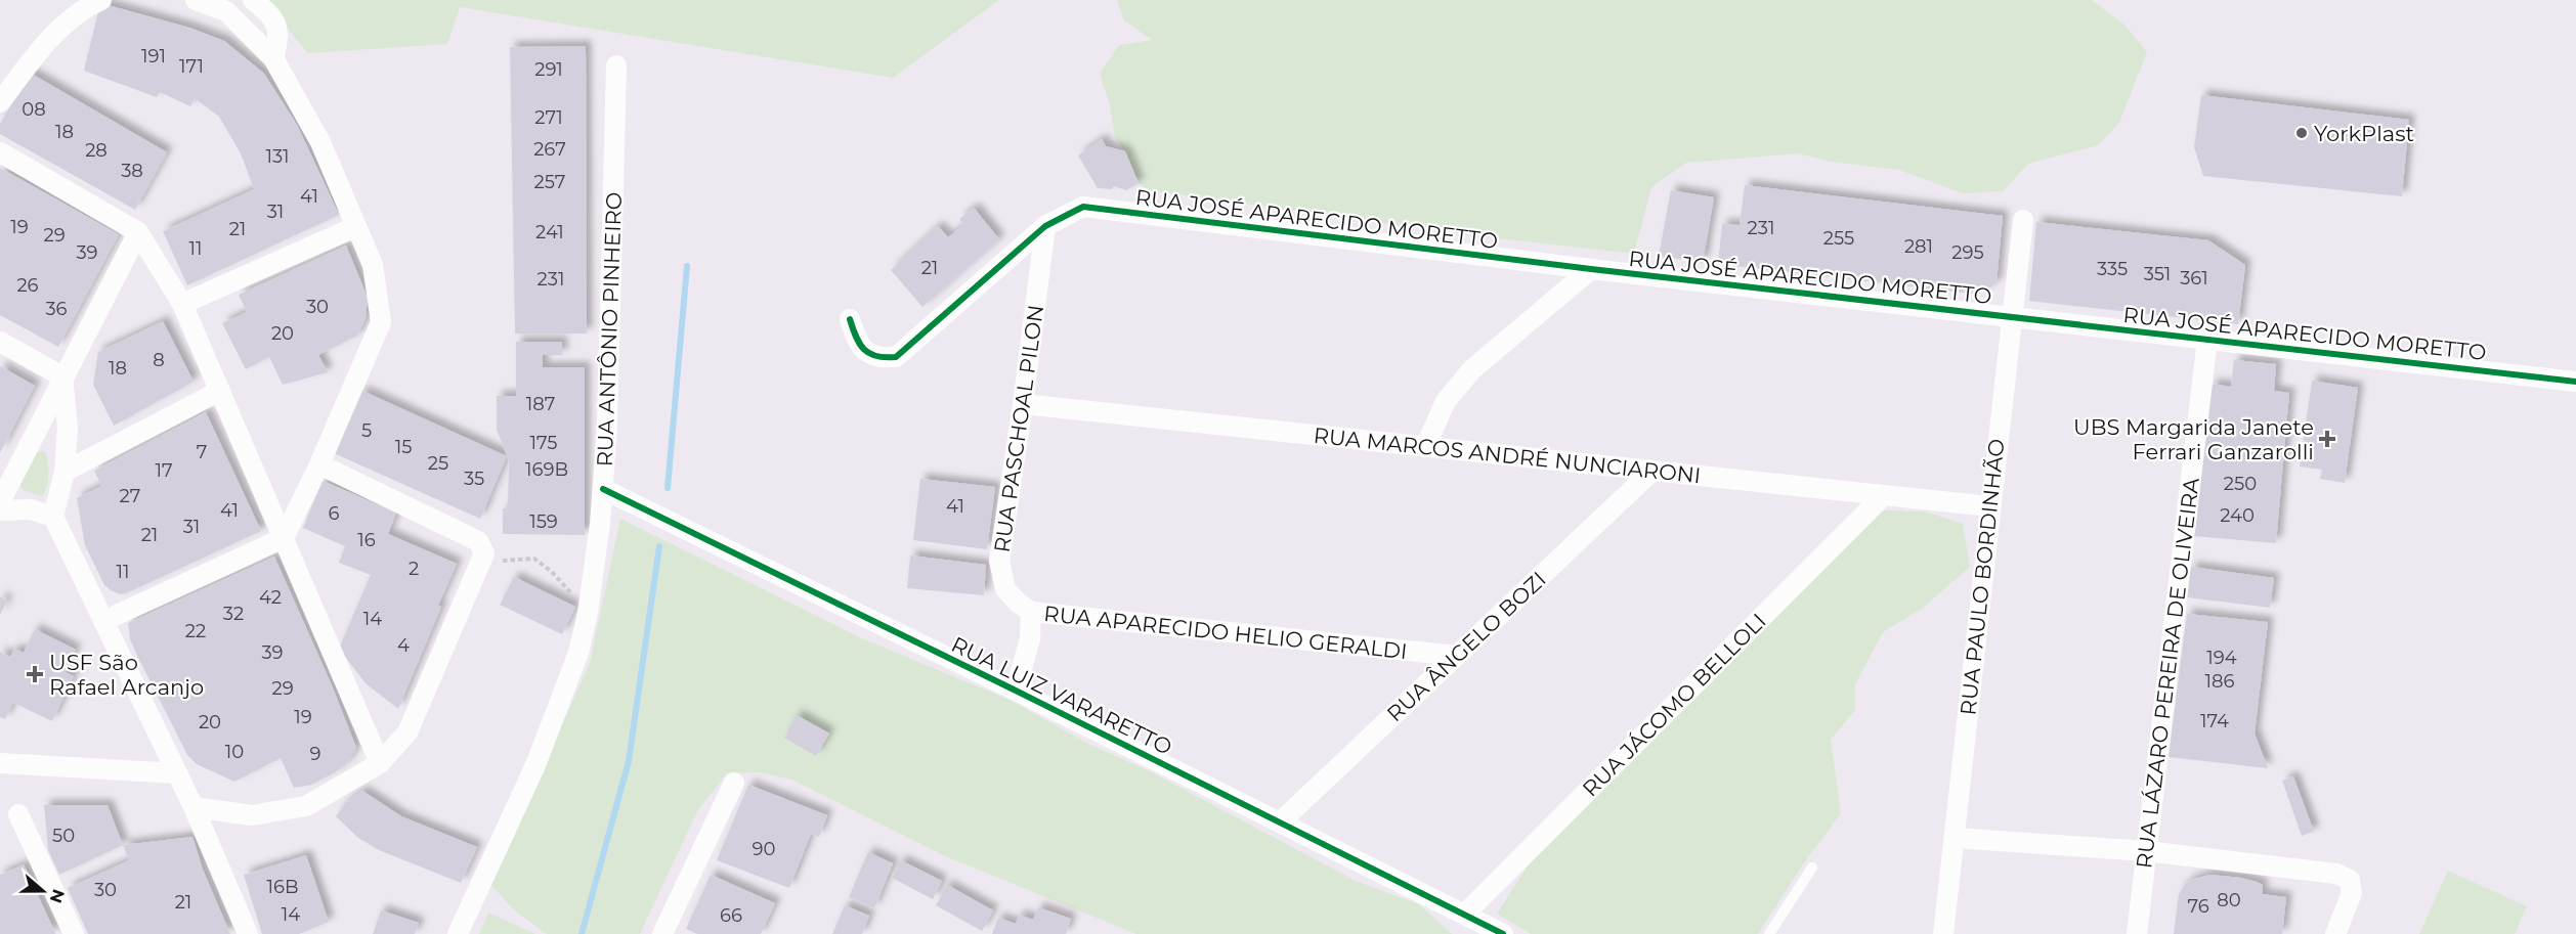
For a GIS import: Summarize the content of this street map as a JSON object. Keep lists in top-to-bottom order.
{
  "streets": {
    "street": [
      "RUA JOSÉ APARECIDO MORETTO",
      "RUA ANTÔNIO PINHEIRO",
      "RUA PASCHOAL PILON",
      "RUA MARCOS ANDRÉ NUNCIARONI",
      "RUA PAULO BORDINHÃO",
      "RUA APARECIDO HELIO GERALDI",
      "RUA ÂNGELO BOZI",
      "RUA LÁZARO PEREIRA DE OLIVEIRA",
      "RUA LUIZ VARARETTO",
      "RUA JÁCOMO BELLOLI"
    ]
  },
  "crossings": [
    ["RUA JOSÉ APARECIDO MORETTO", "RUA PASCHOAL PILON"],
    ["RUA JOSÉ APARECIDO MORETTO", "RUA PAULO BORDINHÃO"],
    ["RUA JOSÉ APARECIDO MORETTO", "RUA LÁZARO PEREIRA DE OLIVEIRA"],
    ["RUA ANTÔNIO PINHEIRO", "RUA LUIZ VARARETTO"],
    ["RUA PASCHOAL PILON", "RUA MARCOS ANDRÉ NUNCIARONI"],
    ["RUA PASCHOAL PILON", "RUA APARECIDO HELIO GERALDI"],
    ["RUA MARCOS ANDRÉ NUNCIARONI", "RUA PAULO BORDINHÃO"],
    ["RUA MARCOS ANDRÉ NUNCIARONI", "RUA ÂNGELO BOZI"],
    ["RUA MARCOS ANDRÉ NUNCIARONI", "RUA JÁCOMO BELLOLI"],
    ["RUA APARECIDO HELIO GERALDI", "RUA ÂNGELO BOZI"],
    ["RUA ÂNGELO BOZI", "RUA LUIZ VARARETTO"],
    ["RUA LUIZ VARARETTO", "RUA JÁCOMO BELLOLI"]
  ],
  "places": {
    "other": ["YorkPlast"],
    "health": ["UBS Margarida Janete Ferrari Ganzarolli", "USF São Rafael Arcanjo"]
  },
  "house_numbers": [
    "191",
    "171",
    "291",
    "08",
    "271",
    "18",
    "267",
    "28",
    "131",
    "38",
    "257",
    "41",
    "31",
    "19",
    "231",
    "21",
    "241",
    "29",
    "255",
    "281",
    "11",
    "39",
    "295",
    "21",
    "335",
    "351",
    "361",
    "231",
    "26",
    "30",
    "36",
    "20",
    "8",
    "18",
    "187",
    "5",
    "175",
    "15",
    "7",
    "25",
    "169B",
    "17",
    "35",
    "250",
    "27",
    "41",
    "41",
    "6",
    "240",
    "159",
    "31",
    "21",
    "16",
    "2",
    "11",
    "42",
    "32",
    "14",
    "22",
    "4",
    "39",
    "194",
    "186",
    "29",
    "19",
    "174",
    "20",
    "10",
    "9",
    "50",
    "90",
    "16B",
    "30",
    "80",
    "21",
    "76",
    "14",
    "66"
  ],
  "north": "right"
}
